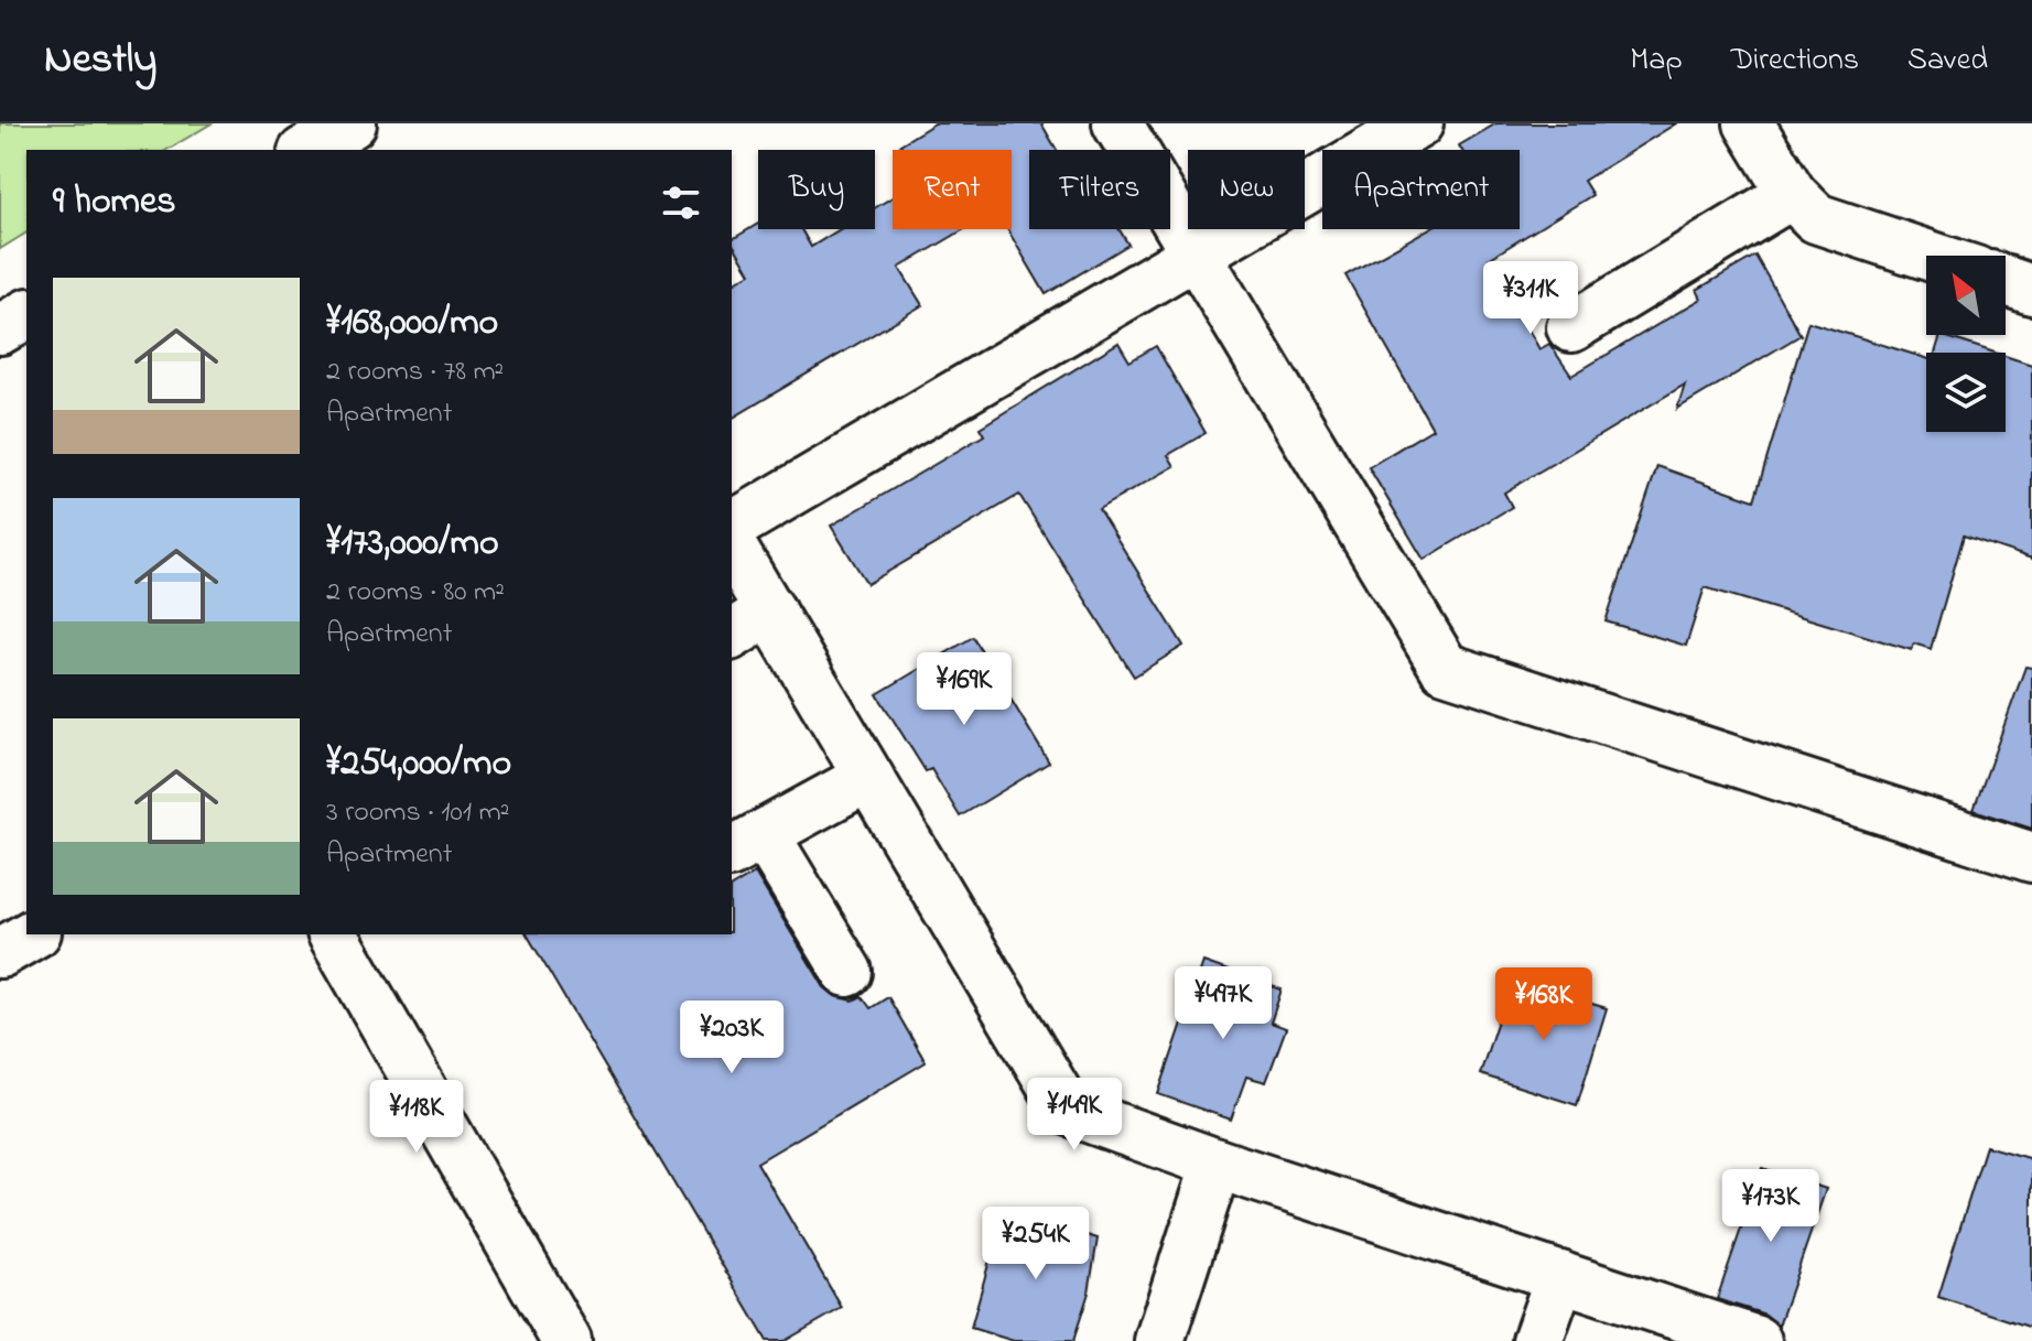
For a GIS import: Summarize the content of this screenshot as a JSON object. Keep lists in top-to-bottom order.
{
  "north": "top left",
  "page": {
    "header": "Nestly",
    "nav": ["Map", "Directions", "Saved"],
    "chip": [
      "Buy",
      "Rent",
      "Filters",
      "New",
      "Apartment"
    ],
    "heading": "9 homes",
    "list": [
      {
        "name": "¥168,000/mo",
        "note": "2 rooms · 78 m² · Apartment"
      },
      {
        "name": "¥173,000/mo",
        "note": "2 rooms · 80 m² · Apartment"
      },
      {
        "name": "¥254,000/mo",
        "note": "3 rooms · 101 m² · Apartment"
      }
    ],
    "price": [
      "¥311K",
      "¥169K",
      "¥497K",
      "¥168K",
      "¥203K",
      "¥149K",
      "¥118K",
      "¥173K",
      "¥254K"
    ]
  }
}
